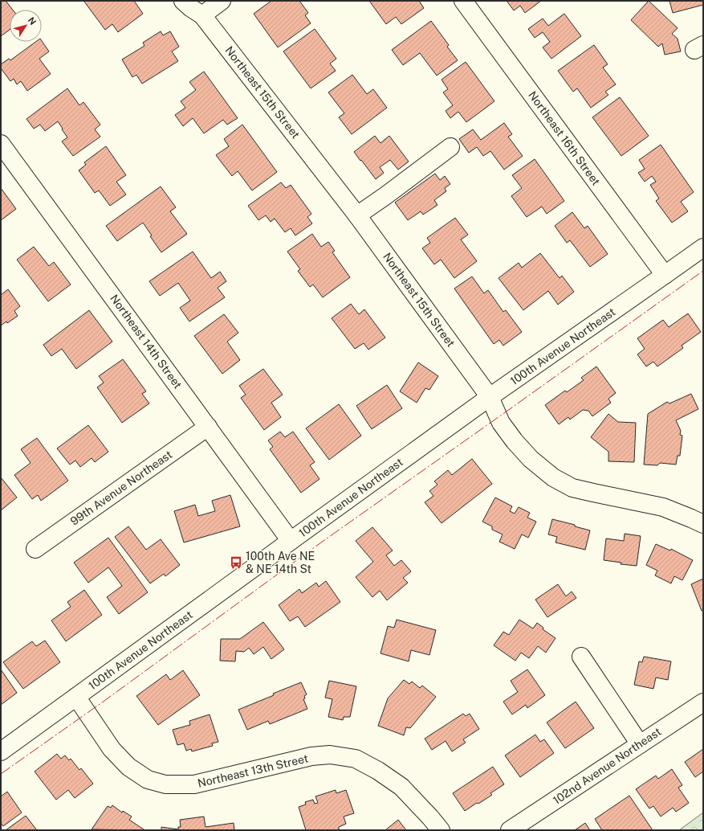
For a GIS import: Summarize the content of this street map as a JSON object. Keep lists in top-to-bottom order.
{
  "streets": {
    "street": [
      "Northeast 15th Street",
      "Northeast 16th Street",
      "Northeast 14th Street",
      "100th Avenue Northeast",
      "99th Avenue Northeast",
      "102nd Avenue Northeast",
      "Northeast 13th Street"
    ]
  },
  "crossings": [
    ["Northeast 15th Street", "100th Avenue Northeast"],
    ["Northeast 16th Street", "100th Avenue Northeast"],
    ["Northeast 14th Street", "100th Avenue Northeast"],
    ["Northeast 14th Street", "99th Avenue Northeast"],
    ["100th Avenue Northeast", "Northeast 13th Street"]
  ],
  "places": {
    "bus stop": ["100th Ave NE & NE 14th St"]
  },
  "north": "top right"
}
